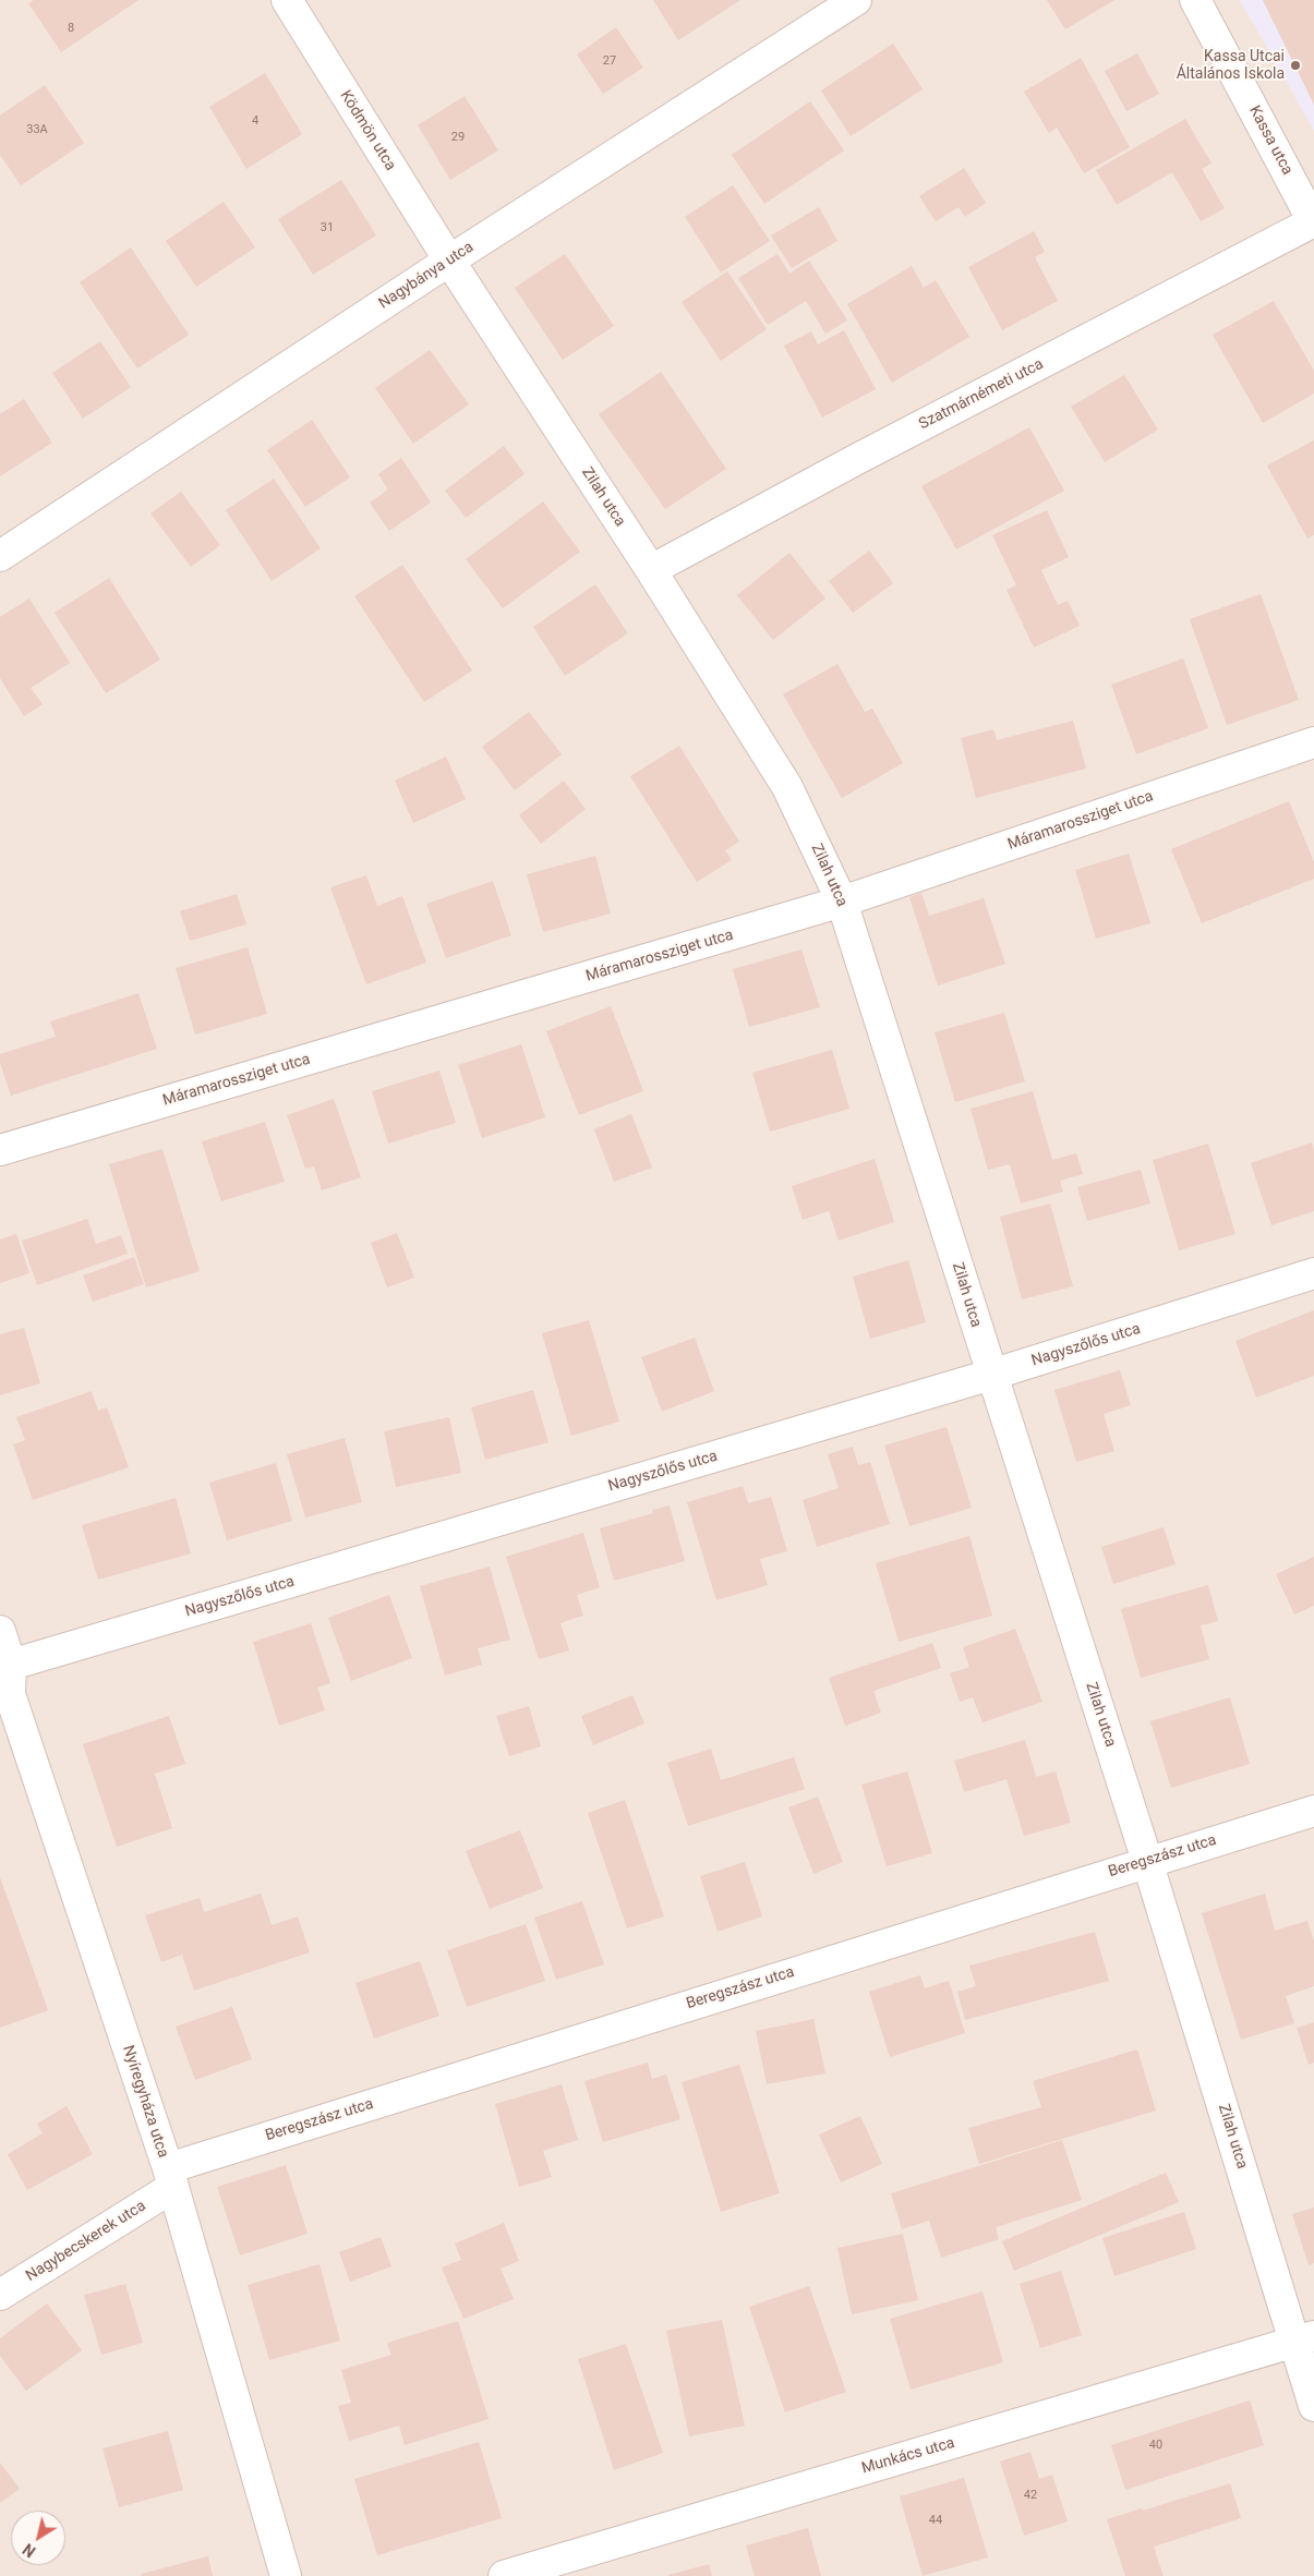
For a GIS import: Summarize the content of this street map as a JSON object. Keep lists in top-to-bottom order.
{
  "streets": {
    "street": [
      "Ködmön utca",
      "Kassa utca",
      "Nagybánya utca",
      "Szatmárnémeti utca",
      "Zilah utca",
      "Máramarossziget utca",
      "Nagyszőlős utca",
      "Beregszász utca",
      "Nyíregyháza utca",
      "Nagybecskerek utca",
      "Munkács utca"
    ]
  },
  "crossings": [
    ["Ködmön utca", "Nagybánya utca"],
    ["Ködmön utca", "Zilah utca"],
    ["Kassa utca", "Szatmárnémeti utca"],
    ["Nagybánya utca", "Zilah utca"],
    ["Szatmárnémeti utca", "Zilah utca"],
    ["Zilah utca", "Máramarossziget utca"],
    ["Zilah utca", "Nagyszőlős utca"],
    ["Zilah utca", "Beregszász utca"],
    ["Zilah utca", "Munkács utca"],
    ["Nagyszőlős utca", "Nyíregyháza utca"],
    ["Beregszász utca", "Nyíregyháza utca"],
    ["Beregszász utca", "Nagybecskerek utca"],
    ["Nyíregyháza utca", "Nagybecskerek utca"]
  ],
  "places": ["Kassa Utcai Általános Iskola"],
  "house_numbers": [
    "8",
    "27",
    "4",
    "33A",
    "29",
    "31",
    "40",
    "42",
    "44"
  ],
  "north": "bottom left"
}
